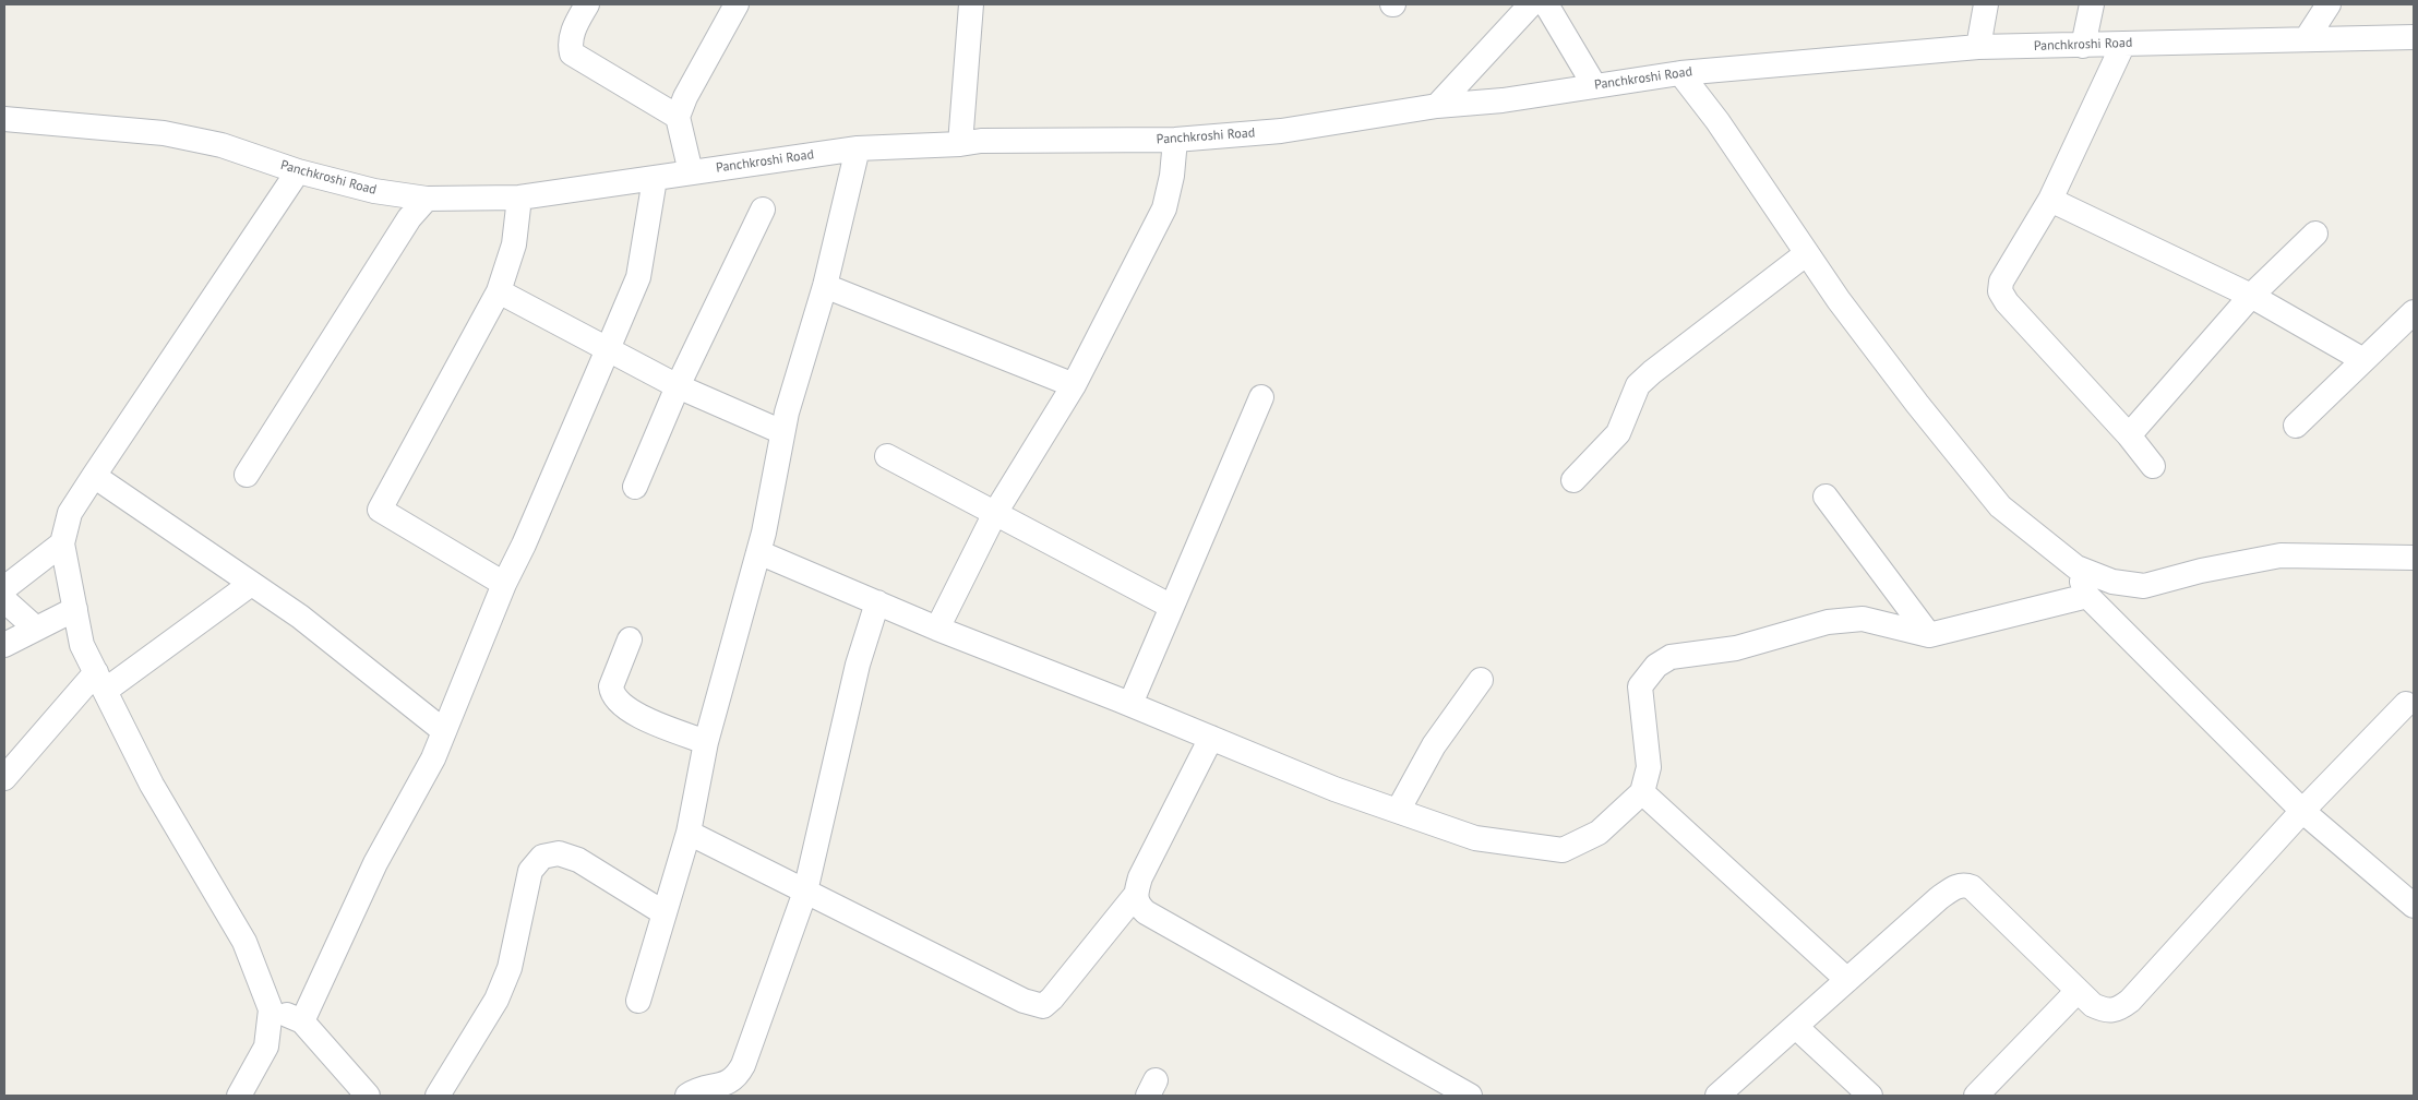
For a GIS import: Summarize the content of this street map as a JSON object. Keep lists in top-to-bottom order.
{
  "streets": {
    "street": ["Panchkroshi Road"]
  }
}
